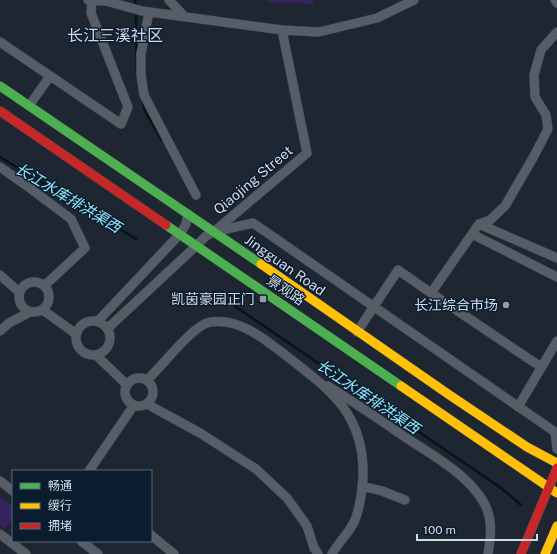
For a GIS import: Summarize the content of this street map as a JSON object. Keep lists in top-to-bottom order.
{
  "streets": {
    "main road": ["Jingguan Road", "景观路"],
    "street": ["Qiaojing Street"]
  },
  "crossings": [
    ["Qiaojing Street", "Jingguan Road"]
  ],
  "districts": ["长江三溪社区"],
  "water": ["长江水库排洪渠西"],
  "places": {
    "transit": ["凯茵豪园正门"],
    "other": ["长江综合市场"]
  },
  "legend": ["畅通", "缓行", "拥堵"],
  "scale_bar": "100 m"
}
